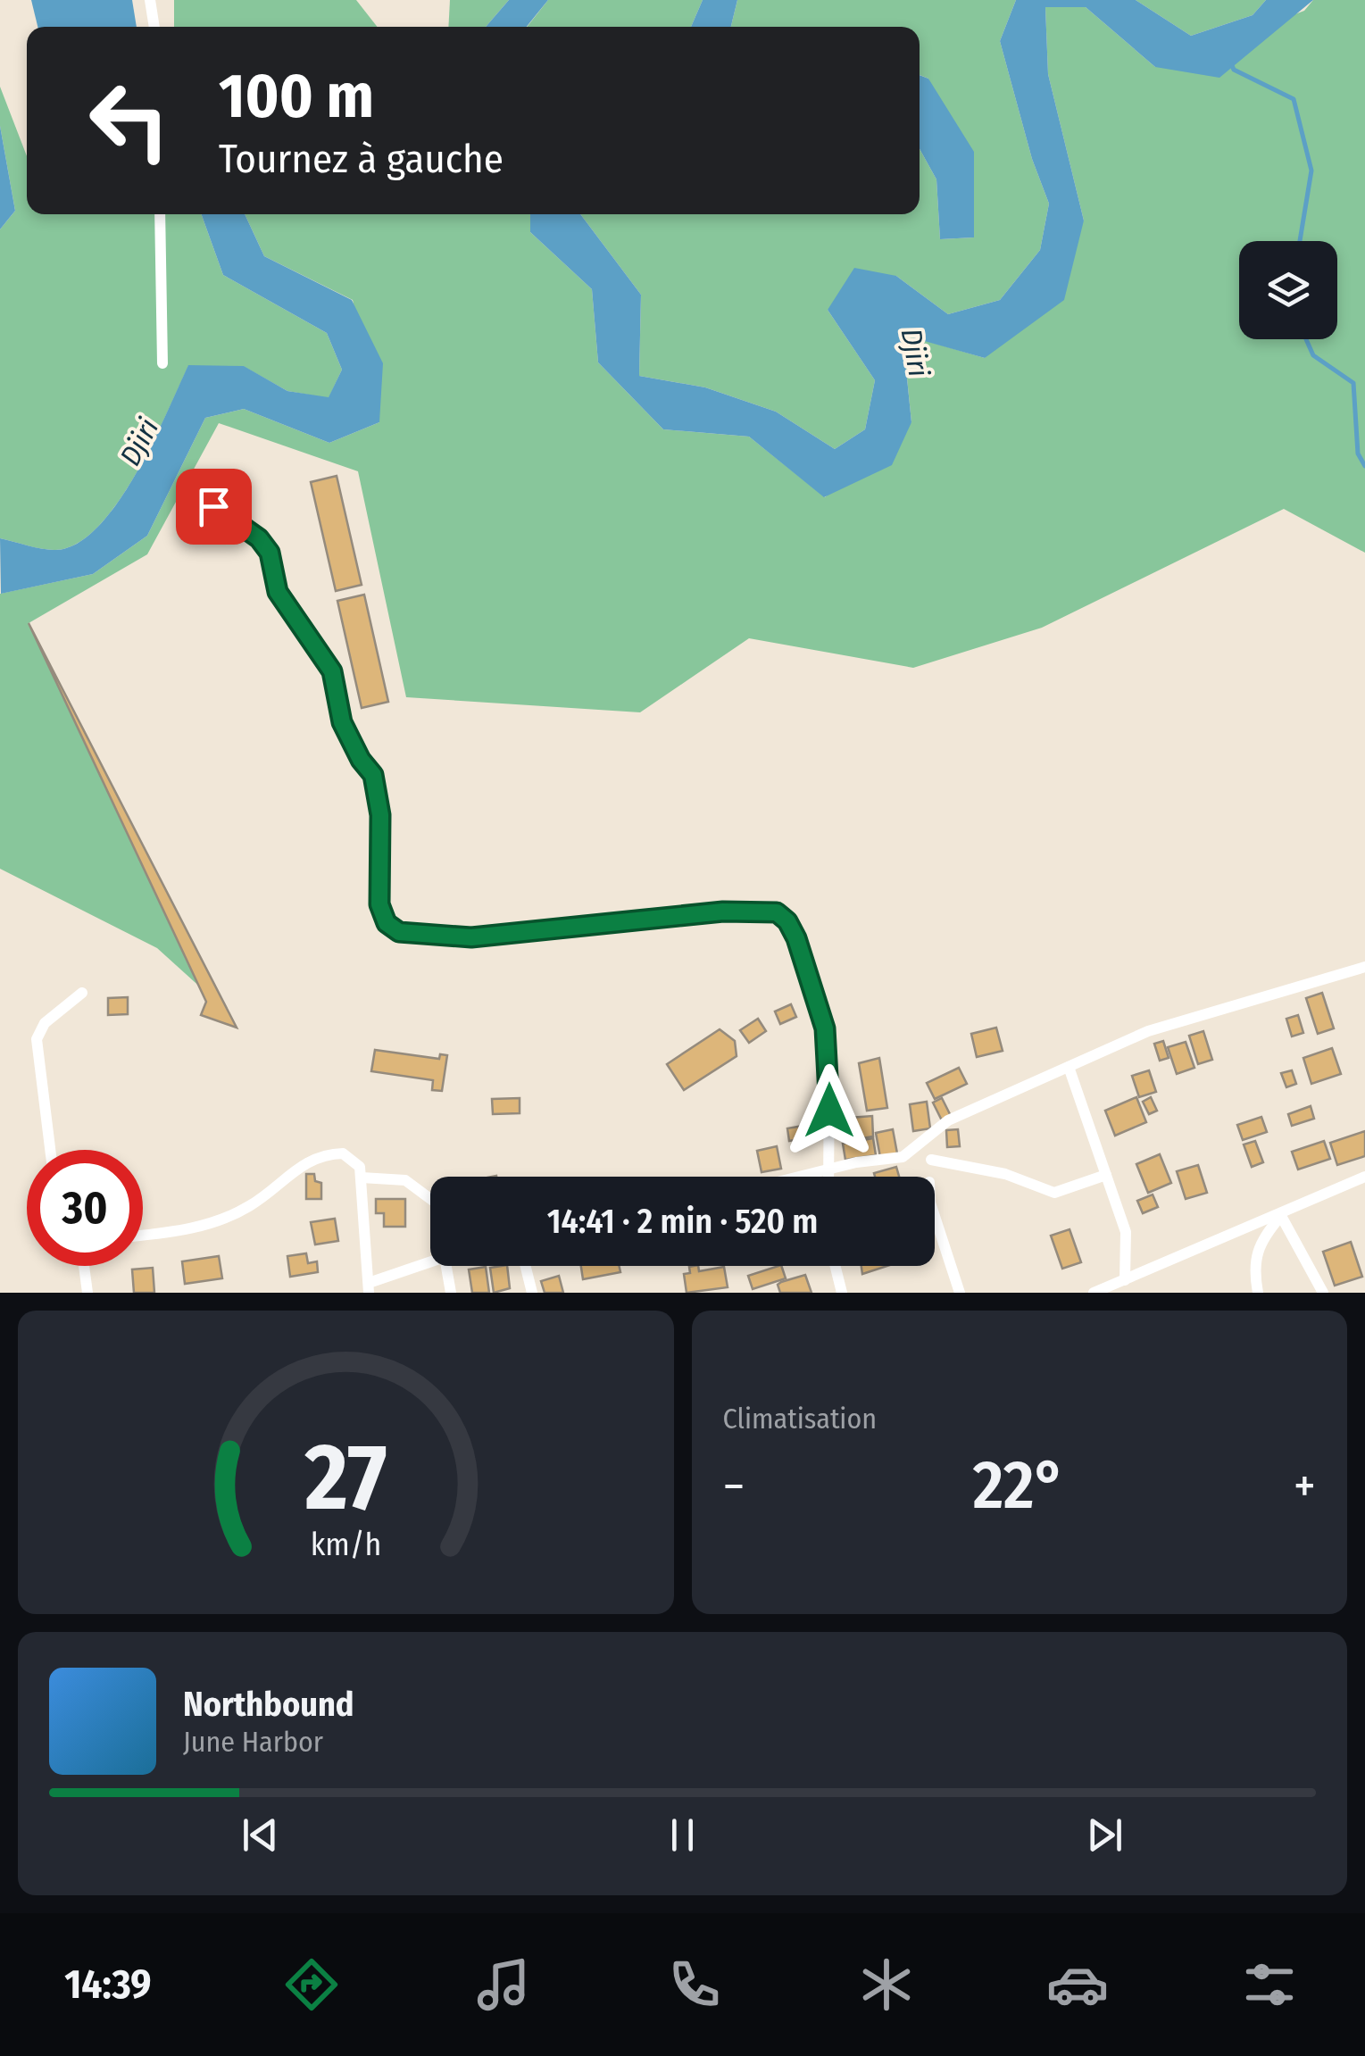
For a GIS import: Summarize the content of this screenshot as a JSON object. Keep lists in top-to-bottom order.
{
  "water": ["Djiri"],
  "page": {
    "turn": ["100 m", "Tournez à gauche"],
    "limit": "30",
    "trip": "14:41 · 2 min · 520 m",
    "tile": "Climatisation",
    "heat": ["−", "22°", "+"],
    "song": ["Northbound", "June Harbor"],
    "tabs": "14:39",
    "gauge": ["27", "km/h"]
  }
}
